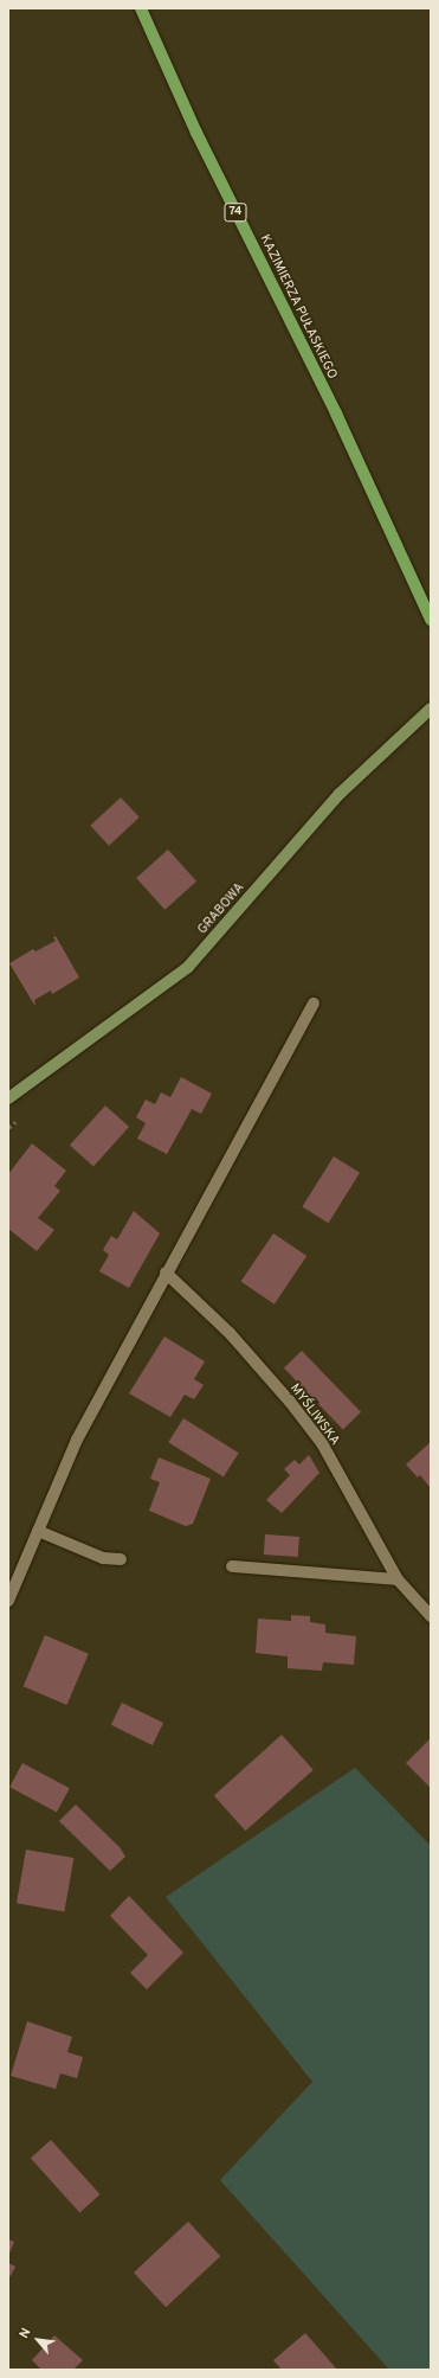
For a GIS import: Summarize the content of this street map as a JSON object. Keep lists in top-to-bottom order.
{
  "streets": {
    "main road": ["74", "KAZIMIERZA PUŁASKIEGO"],
    "street": ["GRABOWA", "MYŚLIWSKA"]
  },
  "north": "top left"
}
